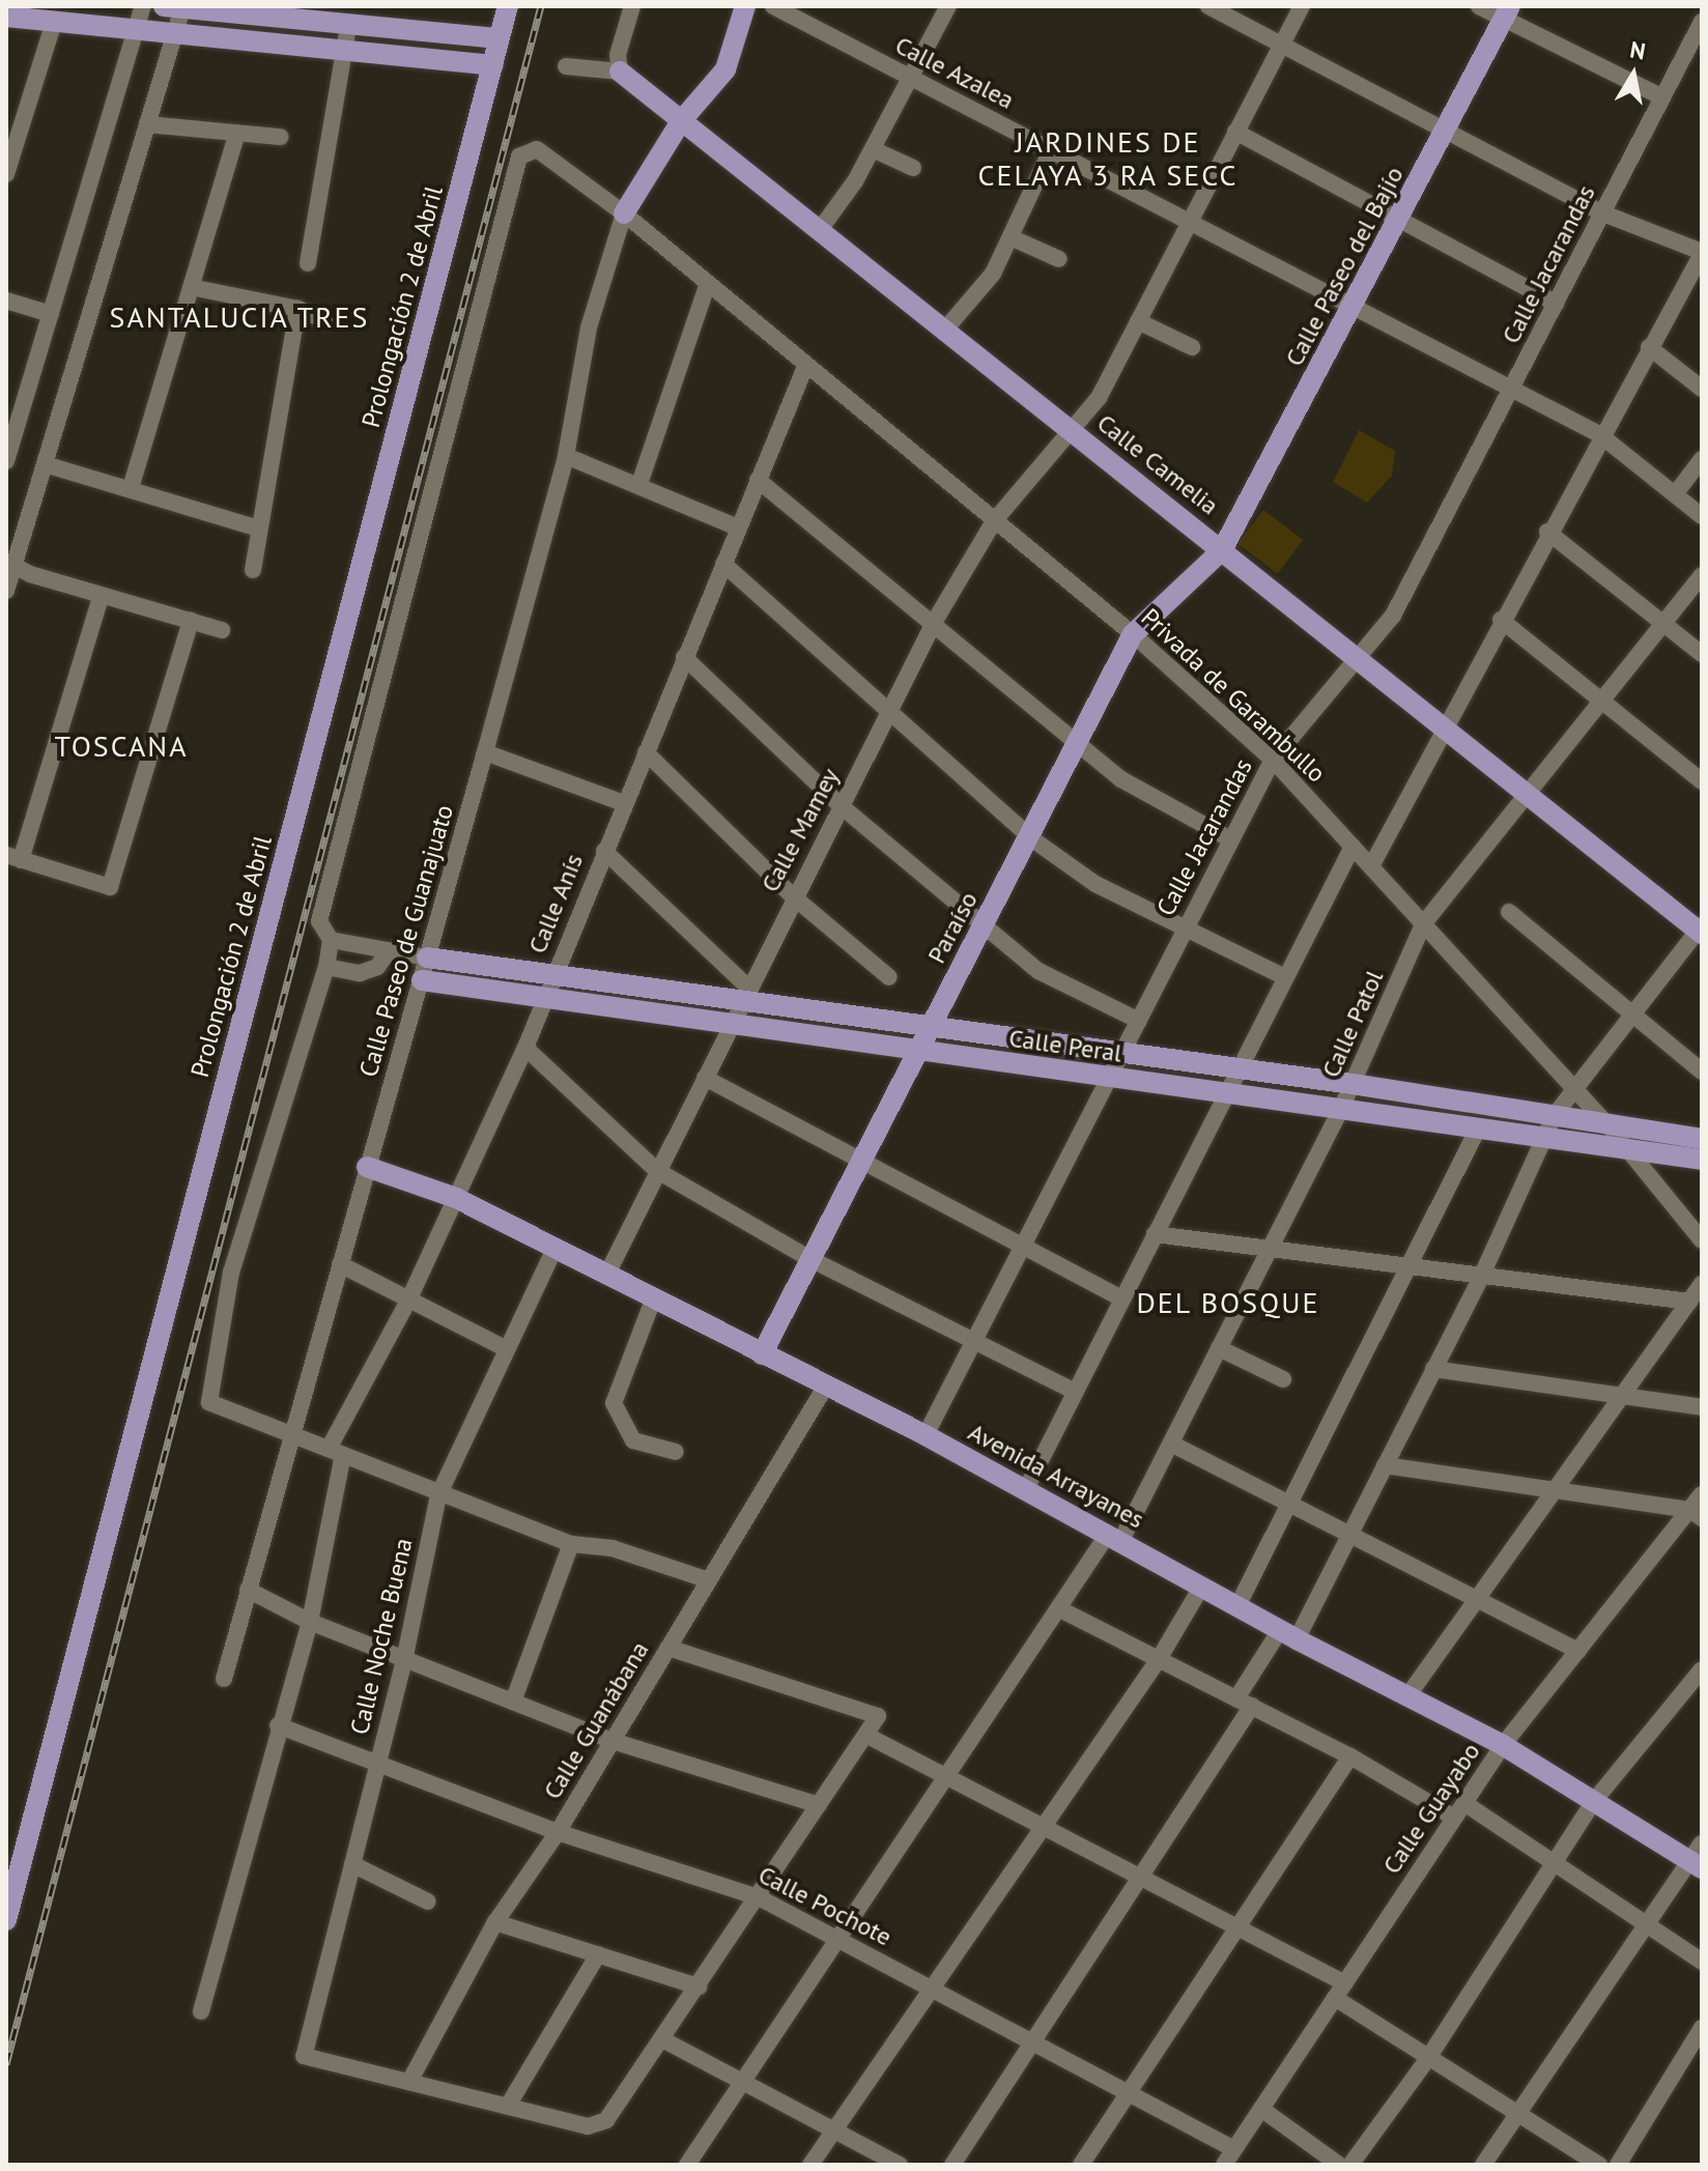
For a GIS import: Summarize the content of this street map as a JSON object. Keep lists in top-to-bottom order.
{
  "streets": {
    "main road": [
      "Calle Paseo del Bajío",
      "Prolongación 2 de Abril",
      "Calle Camelia",
      "Paraíso",
      "Calle Peral",
      "Avenida Arrayanes"
    ],
    "street": [
      "Calle Azalea",
      "Calle Jacarandas",
      "Privada de Garambullo",
      "Calle Mamey",
      "Calle Anís",
      "Calle Paseo de Guanajuato",
      "Calle Patol",
      "Calle Noche Buena",
      "Calle Guanábana",
      "Calle Guayabo",
      "Calle Pochote"
    ]
  },
  "crossings": [
    ["Calle Azalea", "Calle Jacarandas"],
    ["Calle Azalea", "Calle Paseo del Bajío"],
    ["Calle Azalea", "Calle Mamey"],
    ["Calle Jacarandas", "Calle Camelia"],
    ["Calle Jacarandas", "Privada de Garambullo"],
    ["Calle Jacarandas", "Calle Peral"],
    ["Calle Jacarandas", "Avenida Arrayanes"],
    ["Calle Paseo del Bajío", "Calle Camelia"],
    ["Calle Paseo del Bajío", "Paraíso"],
    ["Calle Camelia", "Calle Mamey"],
    ["Calle Camelia", "Paraíso"],
    ["Calle Camelia", "Calle Patol"],
    ["Privada de Garambullo", "Calle Mamey"],
    ["Privada de Garambullo", "Calle Anís"],
    ["Privada de Garambullo", "Paraíso"],
    ["Privada de Garambullo", "Calle Paseo de Guanajuato"],
    ["Privada de Garambullo", "Calle Patol"],
    ["Privada de Garambullo", "Calle Peral"],
    ["Calle Mamey", "Calle Peral"],
    ["Calle Mamey", "Avenida Arrayanes"],
    ["Calle Anís", "Calle Peral"],
    ["Calle Anís", "Avenida Arrayanes"],
    ["Calle Anís", "Calle Pochote"],
    ["Paraíso", "Calle Peral"],
    ["Paraíso", "Avenida Arrayanes"],
    ["Calle Paseo de Guanajuato", "Calle Peral"],
    ["Calle Paseo de Guanajuato", "Avenida Arrayanes"],
    ["Calle Patol", "Calle Peral"],
    ["Calle Patol", "Avenida Arrayanes"],
    ["Calle Patol", "Calle Pochote"],
    ["Avenida Arrayanes", "Calle Noche Buena"],
    ["Avenida Arrayanes", "Calle Guanábana"],
    ["Avenida Arrayanes", "Calle Guayabo"],
    ["Calle Noche Buena", "Calle Guanábana"],
    ["Calle Noche Buena", "Calle Pochote"],
    ["Calle Guanábana", "Calle Pochote"],
    ["Calle Guayabo", "Calle Pochote"]
  ],
  "districts": [
    "JARDINES DE CELAYA 3 RA SECC",
    "SANTALUCIA TRES",
    "TOSCANA",
    "DEL BOSQUE"
  ],
  "north": "top"
}
